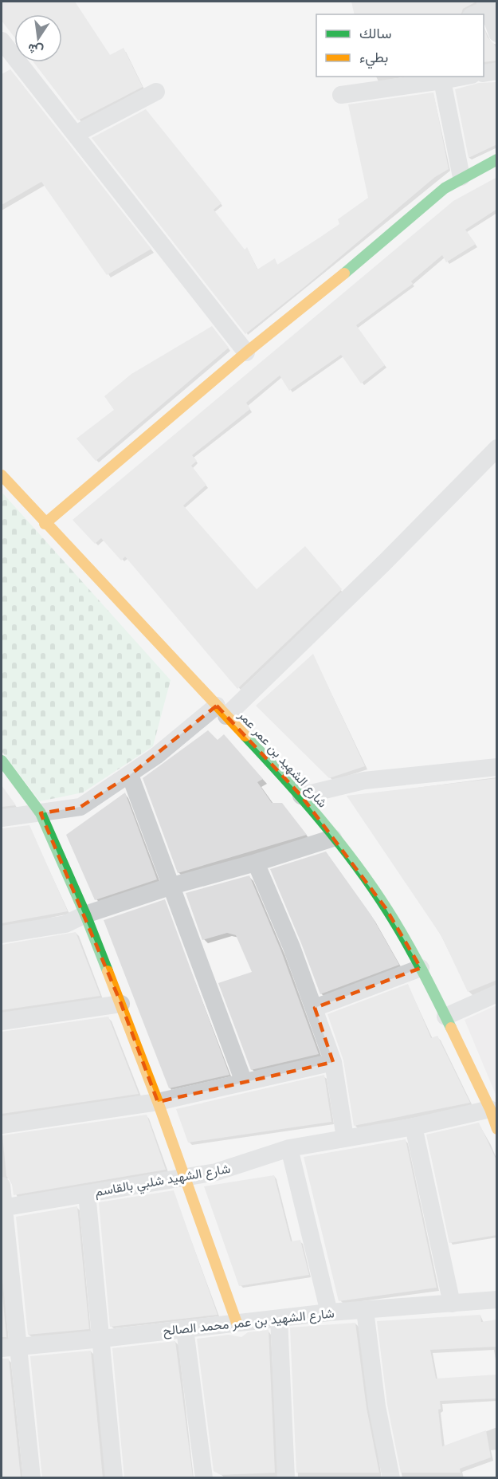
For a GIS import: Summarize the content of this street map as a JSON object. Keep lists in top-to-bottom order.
{
  "streets": {
    "street": ["شارع الشهيد بن عمر عمر", "شارع الشهيد شلبي بالقاسم", "شارع الشهيد بن عمر محمد الصالح"]
  },
  "crossings": [
    ["شارع الشهيد بن عمر عمر", "شارع الشهيد شلبي بالقاسم"]
  ],
  "legend": ["سالك", "بطيء"],
  "north": "bottom"
}
